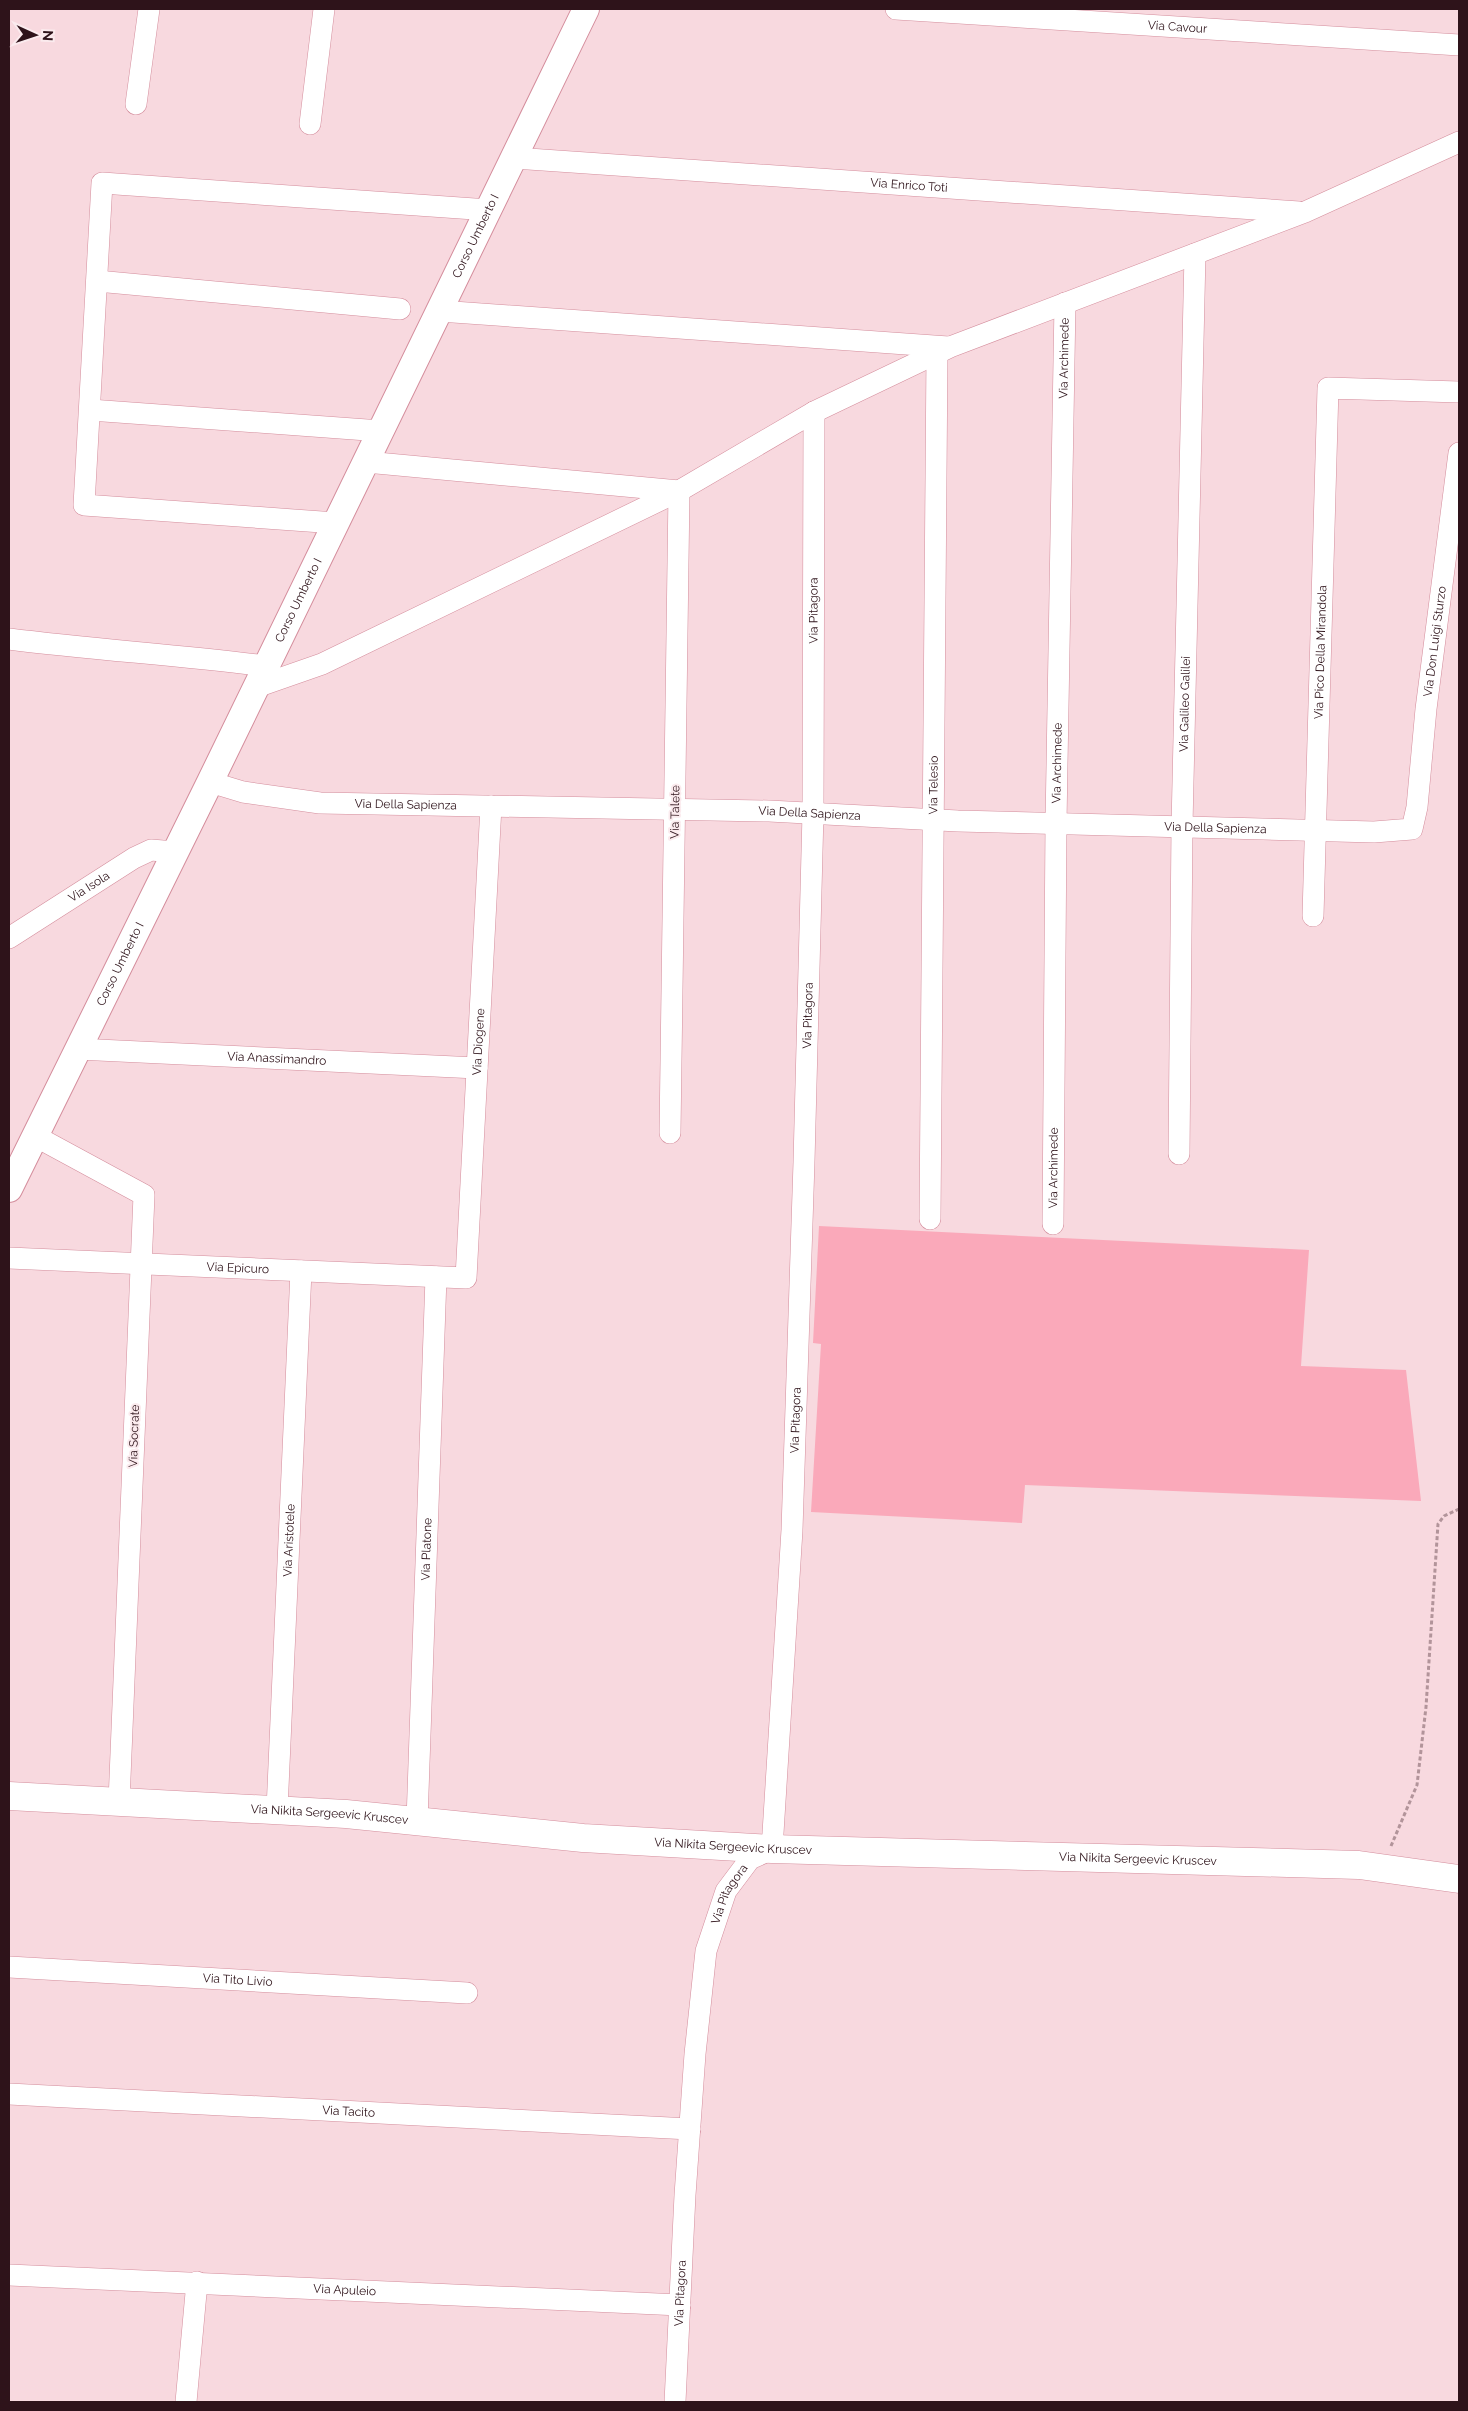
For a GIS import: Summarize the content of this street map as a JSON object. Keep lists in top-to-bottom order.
{
  "streets": {
    "main road": ["Via Nikita Sergeevic Kruscev"],
    "street": [
      "Via Cavour",
      "Via Enrico Toti",
      "Corso Umberto I",
      "Via Archimede",
      "Via Pitagora",
      "Via Don Luigi Sturzo",
      "Via Pico Della Mirandola",
      "Via Galileo Galilei",
      "Via Telesio",
      "Via Della Sapienza",
      "Via Talete",
      "Via Isola",
      "Via Diogene",
      "Via Anassimandro",
      "Via Epicuro",
      "Via Socrate",
      "Via Aristotele",
      "Via Platone",
      "Via Tito Livio",
      "Via Tacito",
      "Via Apuleio"
    ]
  },
  "crossings": [
    ["Via Enrico Toti", "Corso Umberto I"],
    ["Corso Umberto I", "Via Della Sapienza"],
    ["Corso Umberto I", "Via Isola"],
    ["Corso Umberto I", "Via Anassimandro"],
    ["Corso Umberto I", "Via Socrate"],
    ["Via Archimede", "Via Della Sapienza"],
    ["Via Pitagora", "Via Della Sapienza"],
    ["Via Pitagora", "Via Nikita Sergeevic Kruscev"],
    ["Via Pitagora", "Via Tacito"],
    ["Via Pitagora", "Via Apuleio"],
    ["Via Don Luigi Sturzo", "Via Della Sapienza"],
    ["Via Pico Della Mirandola", "Via Della Sapienza"],
    ["Via Galileo Galilei", "Via Della Sapienza"],
    ["Via Telesio", "Via Della Sapienza"],
    ["Via Della Sapienza", "Via Talete"],
    ["Via Della Sapienza", "Via Diogene"],
    ["Via Diogene", "Via Anassimandro"],
    ["Via Diogene", "Via Epicuro"],
    ["Via Epicuro", "Via Socrate"],
    ["Via Epicuro", "Via Aristotele"],
    ["Via Epicuro", "Via Platone"],
    ["Via Socrate", "Via Nikita Sergeevic Kruscev"],
    ["Via Aristotele", "Via Nikita Sergeevic Kruscev"],
    ["Via Platone", "Via Nikita Sergeevic Kruscev"]
  ],
  "north": "right"
}
